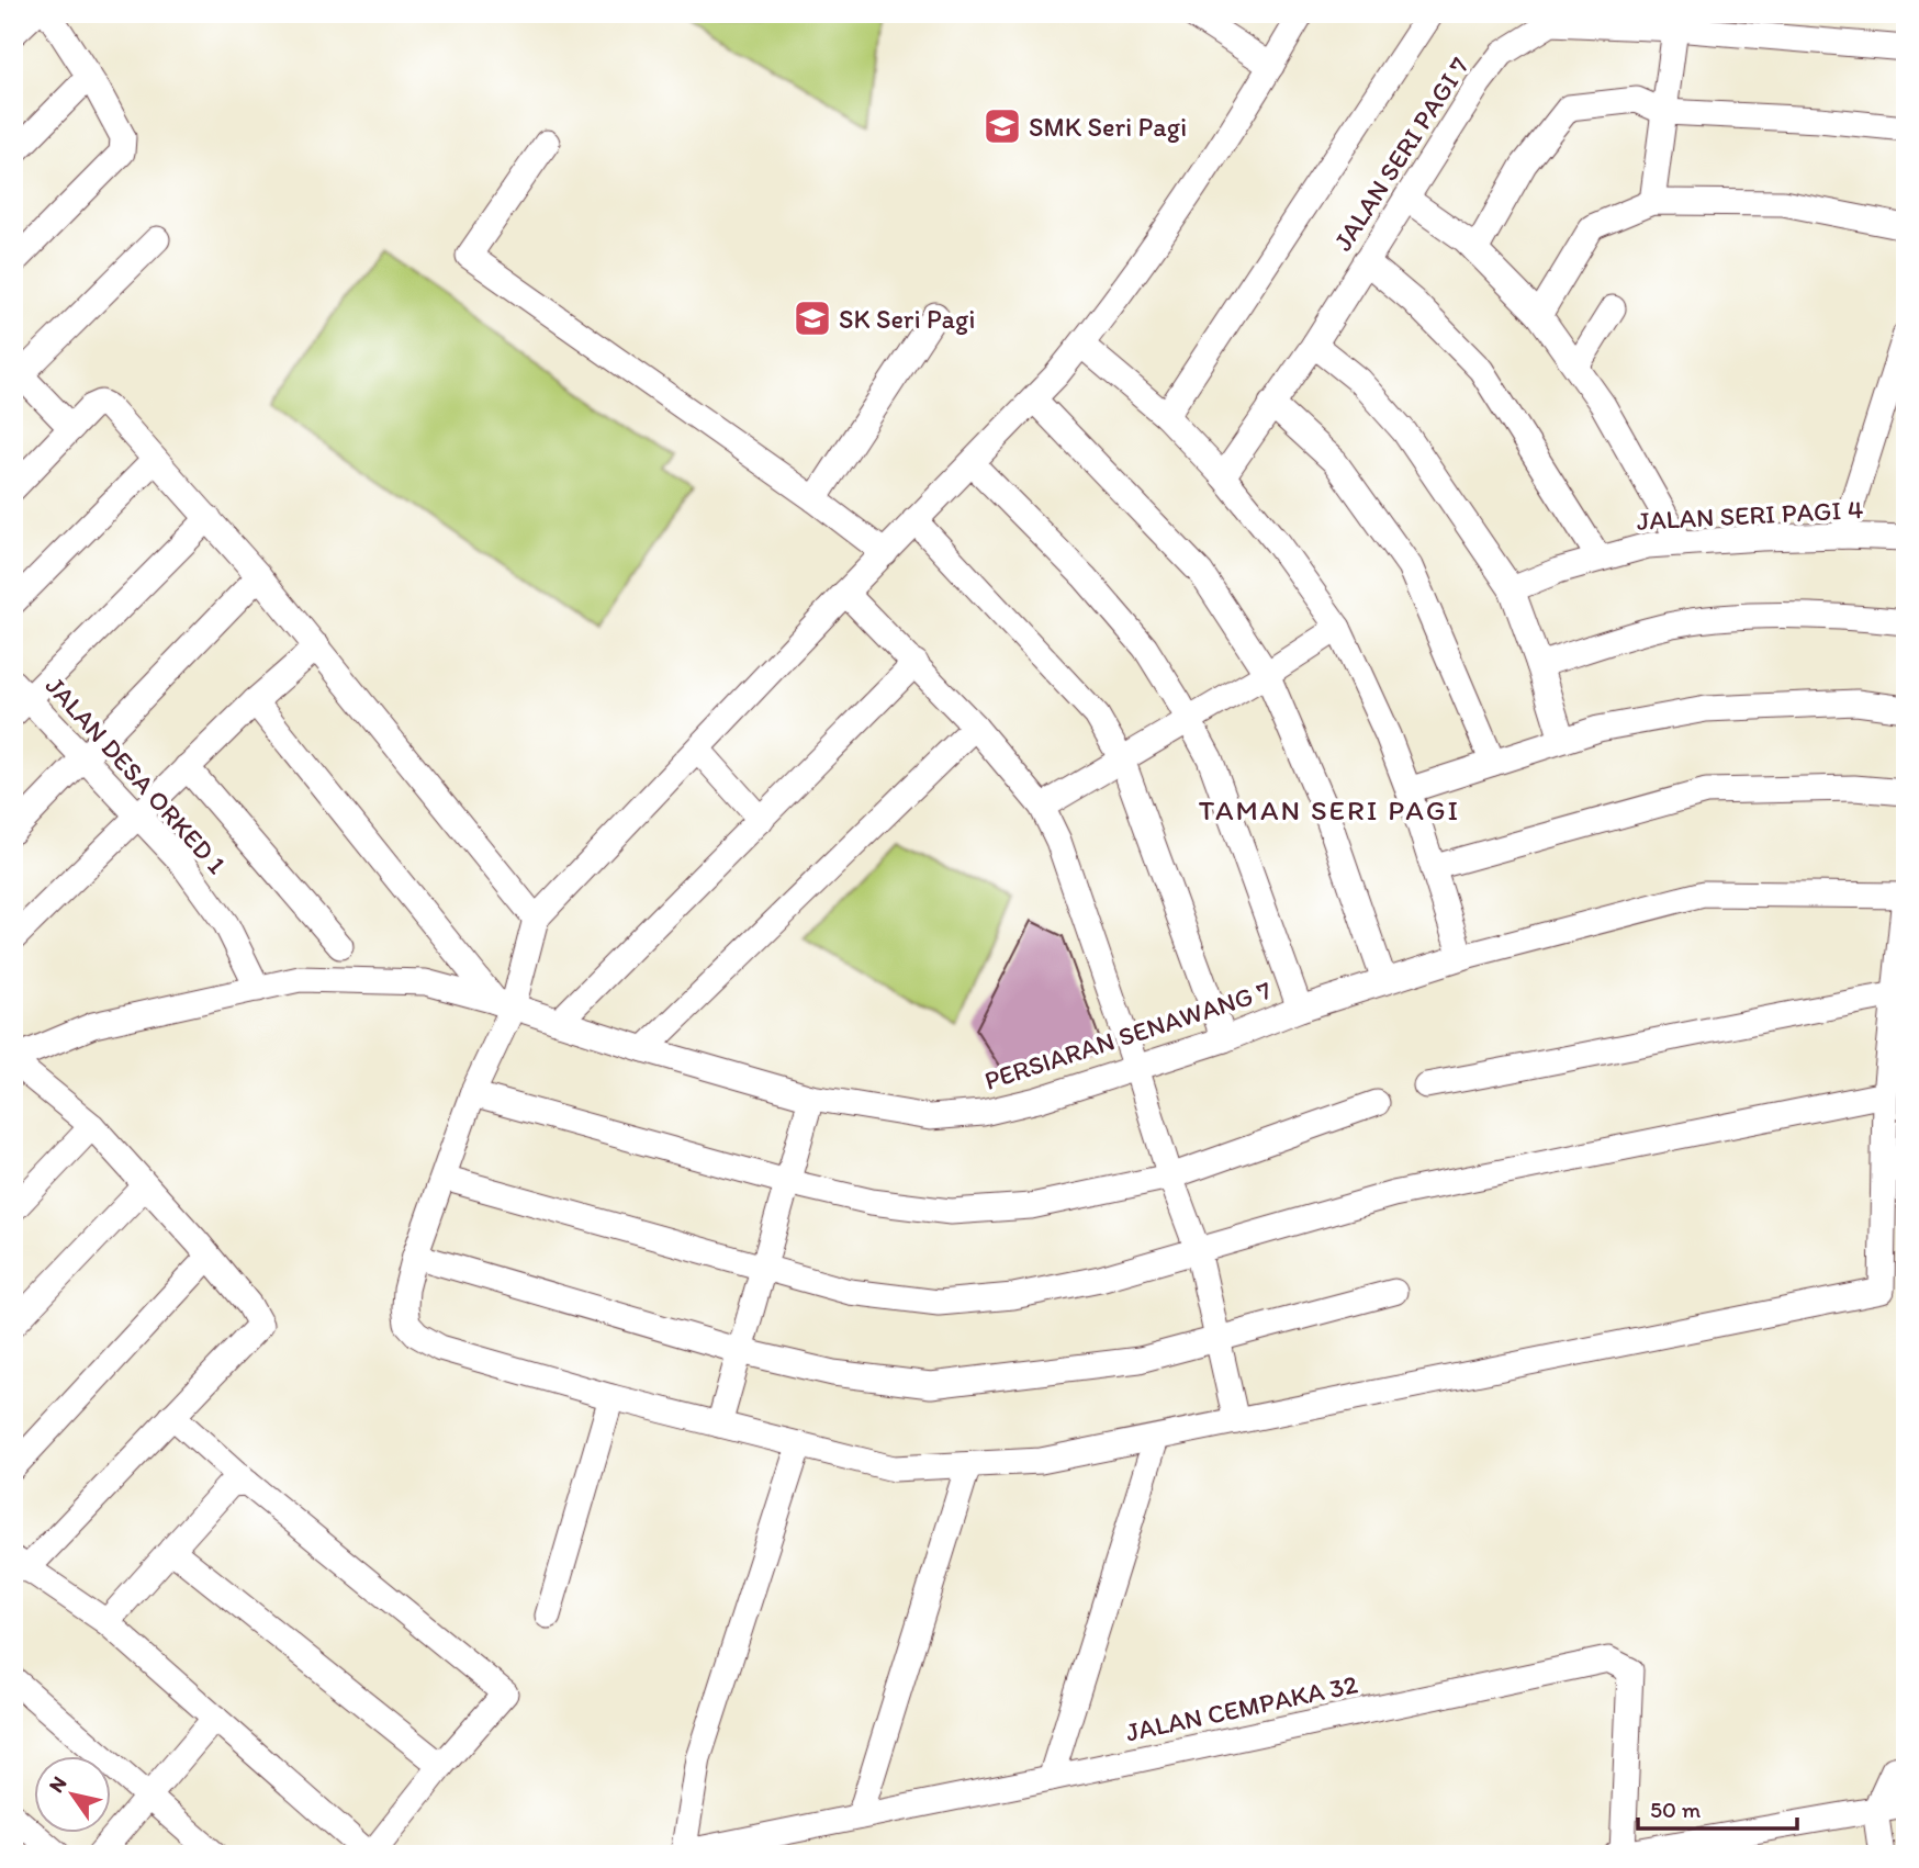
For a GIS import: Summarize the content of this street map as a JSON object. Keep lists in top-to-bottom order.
{
  "streets": {
    "street": [
      "JALAN SERI PAGI 7",
      "JALAN SERI PAGI 4",
      "JALAN DESA ORKED 1",
      "PERSIARAN SENAWANG 7",
      "JALAN CEMPAKA 32"
    ]
  },
  "crossings": [
    ["JALAN DESA ORKED 1", "PERSIARAN SENAWANG 7"]
  ],
  "districts": ["TAMAN SERI PAGI"],
  "places": {
    "school or university": ["SMK Seri Pagi", "SK Seri Pagi"]
  },
  "scale_bar": "50 m",
  "north": "top left"
}
